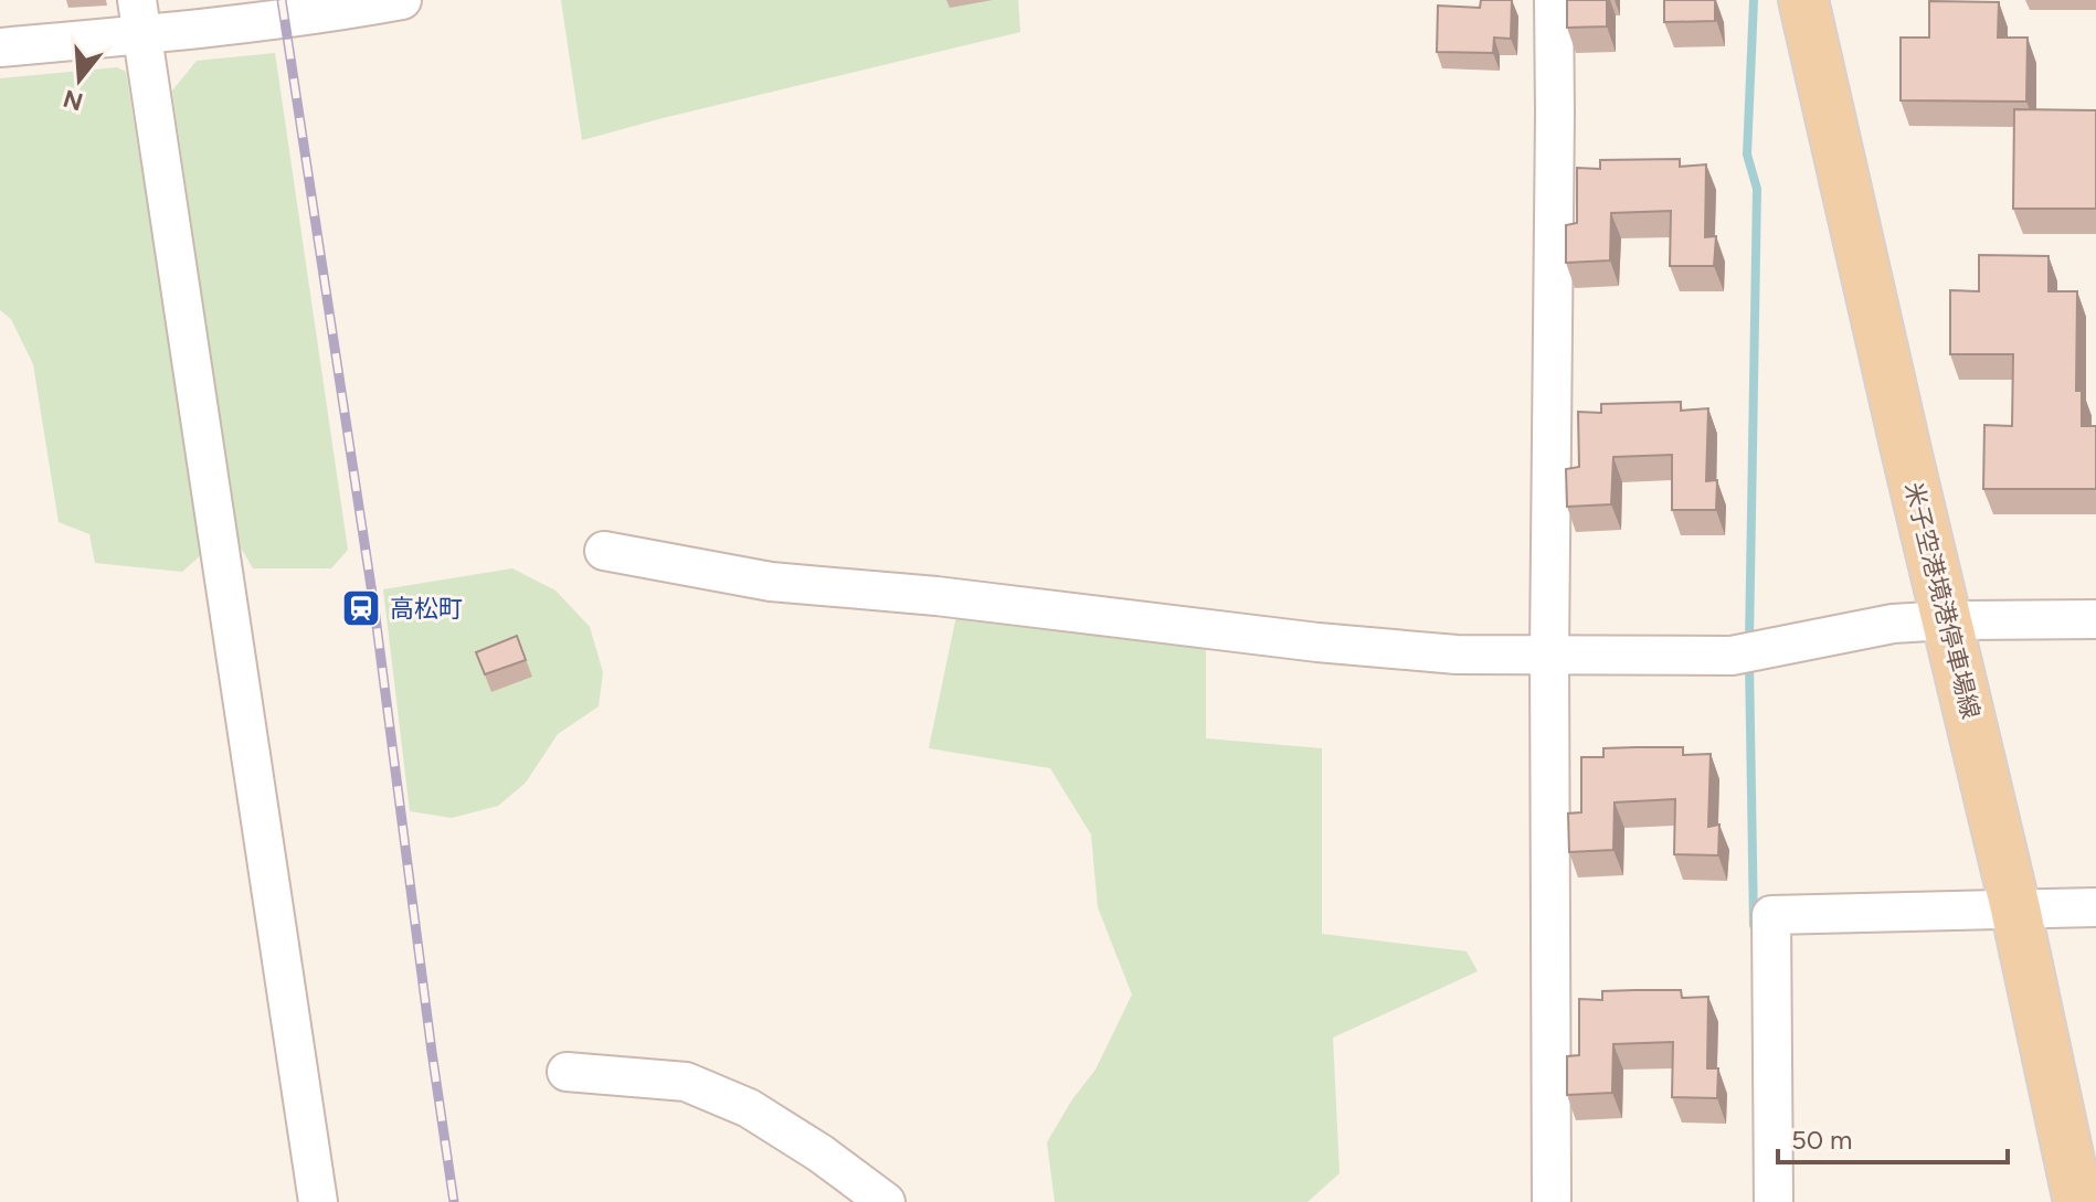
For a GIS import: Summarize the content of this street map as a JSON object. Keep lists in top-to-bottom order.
{
  "streets": {
    "main road": ["米子空港境港停車場線"]
  },
  "places": {
    "station": ["高松町"]
  },
  "scale_bar": "50 m",
  "north": "bottom"
}
